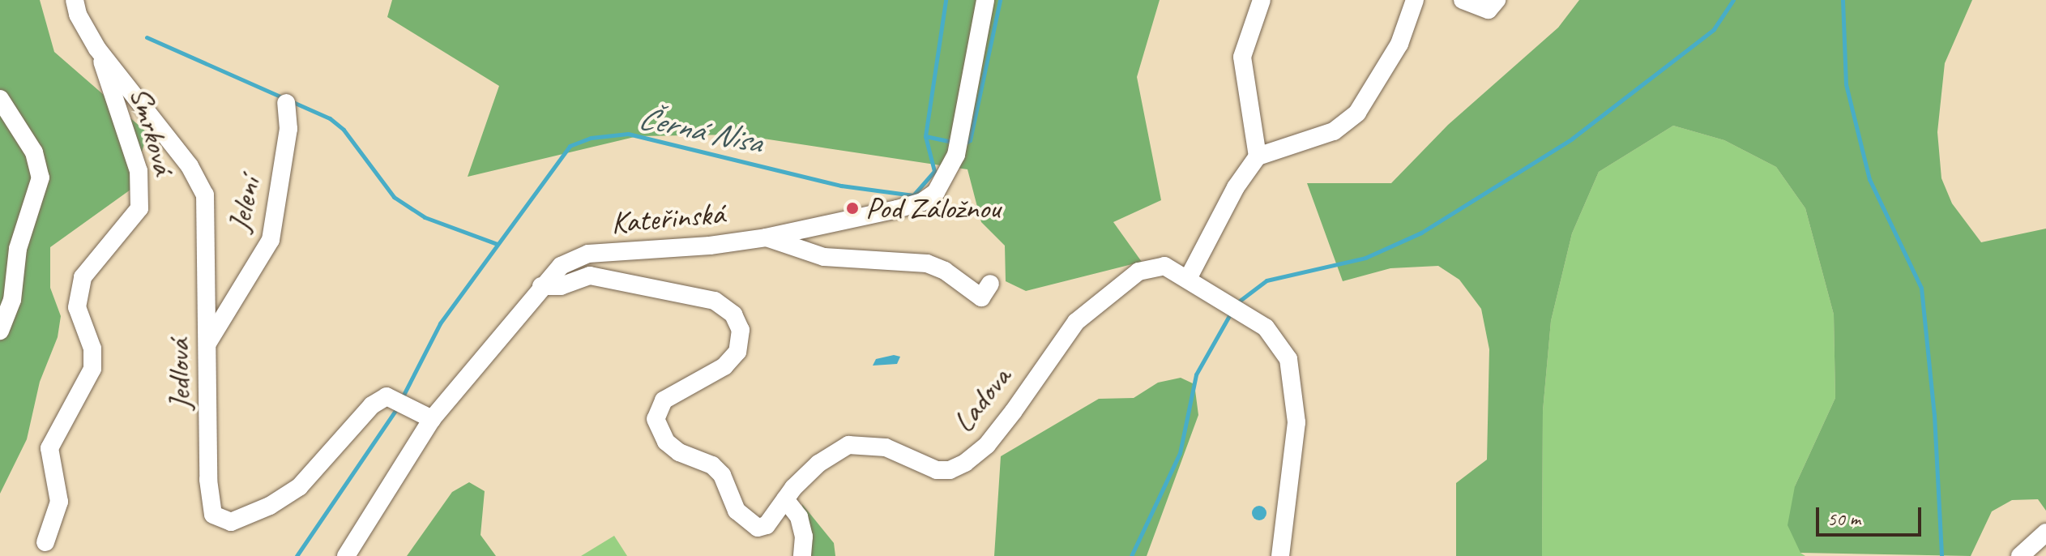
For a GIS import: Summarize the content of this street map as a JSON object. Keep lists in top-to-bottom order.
{
  "streets": {
    "street": [
      "Smrková",
      "Jelení",
      "Kateřinská",
      "Jedlová",
      "Ladova"
    ]
  },
  "crossings": [
    ["Smrková", "Jedlová"],
    ["Jelení", "Jedlová"],
    ["Kateřinská", "Jedlová"],
    ["Kateřinská", "Ladova"]
  ],
  "water": ["Černá Nisa"],
  "places": ["Pod Záložnou"],
  "scale_bar": "50 m"
}
